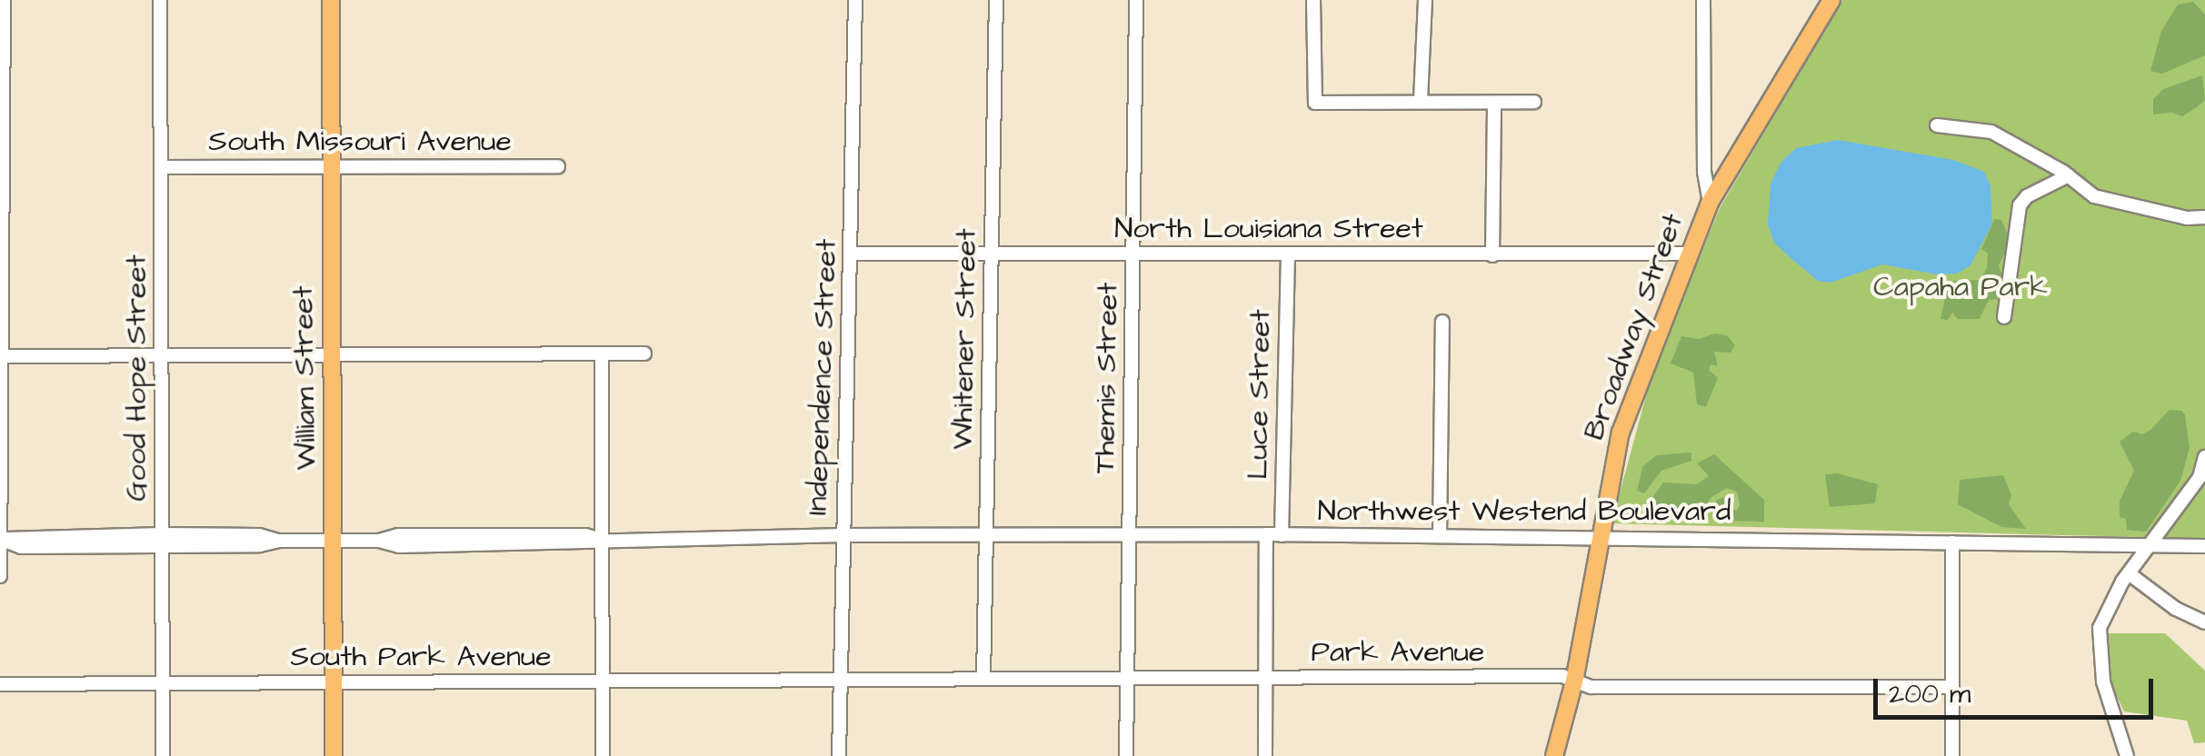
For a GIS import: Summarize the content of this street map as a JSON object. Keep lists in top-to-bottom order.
{
  "streets": {
    "main road": ["Broadway Street", "William Street"],
    "street": [
      "South Missouri Avenue",
      "North Louisiana Street",
      "Whitener Street",
      "Independence Street",
      "Good Hope Street",
      "Themis Street",
      "Luce Street",
      "Northwest Westend Boulevard",
      "Park Avenue",
      "South Park Avenue"
    ]
  },
  "crossings": [
    ["South Missouri Avenue", "Good Hope Street"],
    ["South Missouri Avenue", "William Street"],
    ["North Louisiana Street", "Broadway Street"],
    ["North Louisiana Street", "Whitener Street"],
    ["North Louisiana Street", "Independence Street"],
    ["North Louisiana Street", "Themis Street"],
    ["North Louisiana Street", "Luce Street"],
    ["Broadway Street", "Northwest Westend Boulevard"],
    ["Broadway Street", "Park Avenue"],
    ["Whitener Street", "Northwest Westend Boulevard"],
    ["Whitener Street", "Park Avenue"],
    ["Independence Street", "Northwest Westend Boulevard"],
    ["Independence Street", "Park Avenue"],
    ["Independence Street", "South Park Avenue"],
    ["Good Hope Street", "Northwest Westend Boulevard"],
    ["Good Hope Street", "South Park Avenue"],
    ["William Street", "Northwest Westend Boulevard"],
    ["William Street", "South Park Avenue"],
    ["Themis Street", "Northwest Westend Boulevard"],
    ["Themis Street", "Park Avenue"],
    ["Luce Street", "Northwest Westend Boulevard"],
    ["Park Avenue", "South Park Avenue"]
  ],
  "parks": ["Capaha Park"],
  "scale_bar": "200 m"
}
